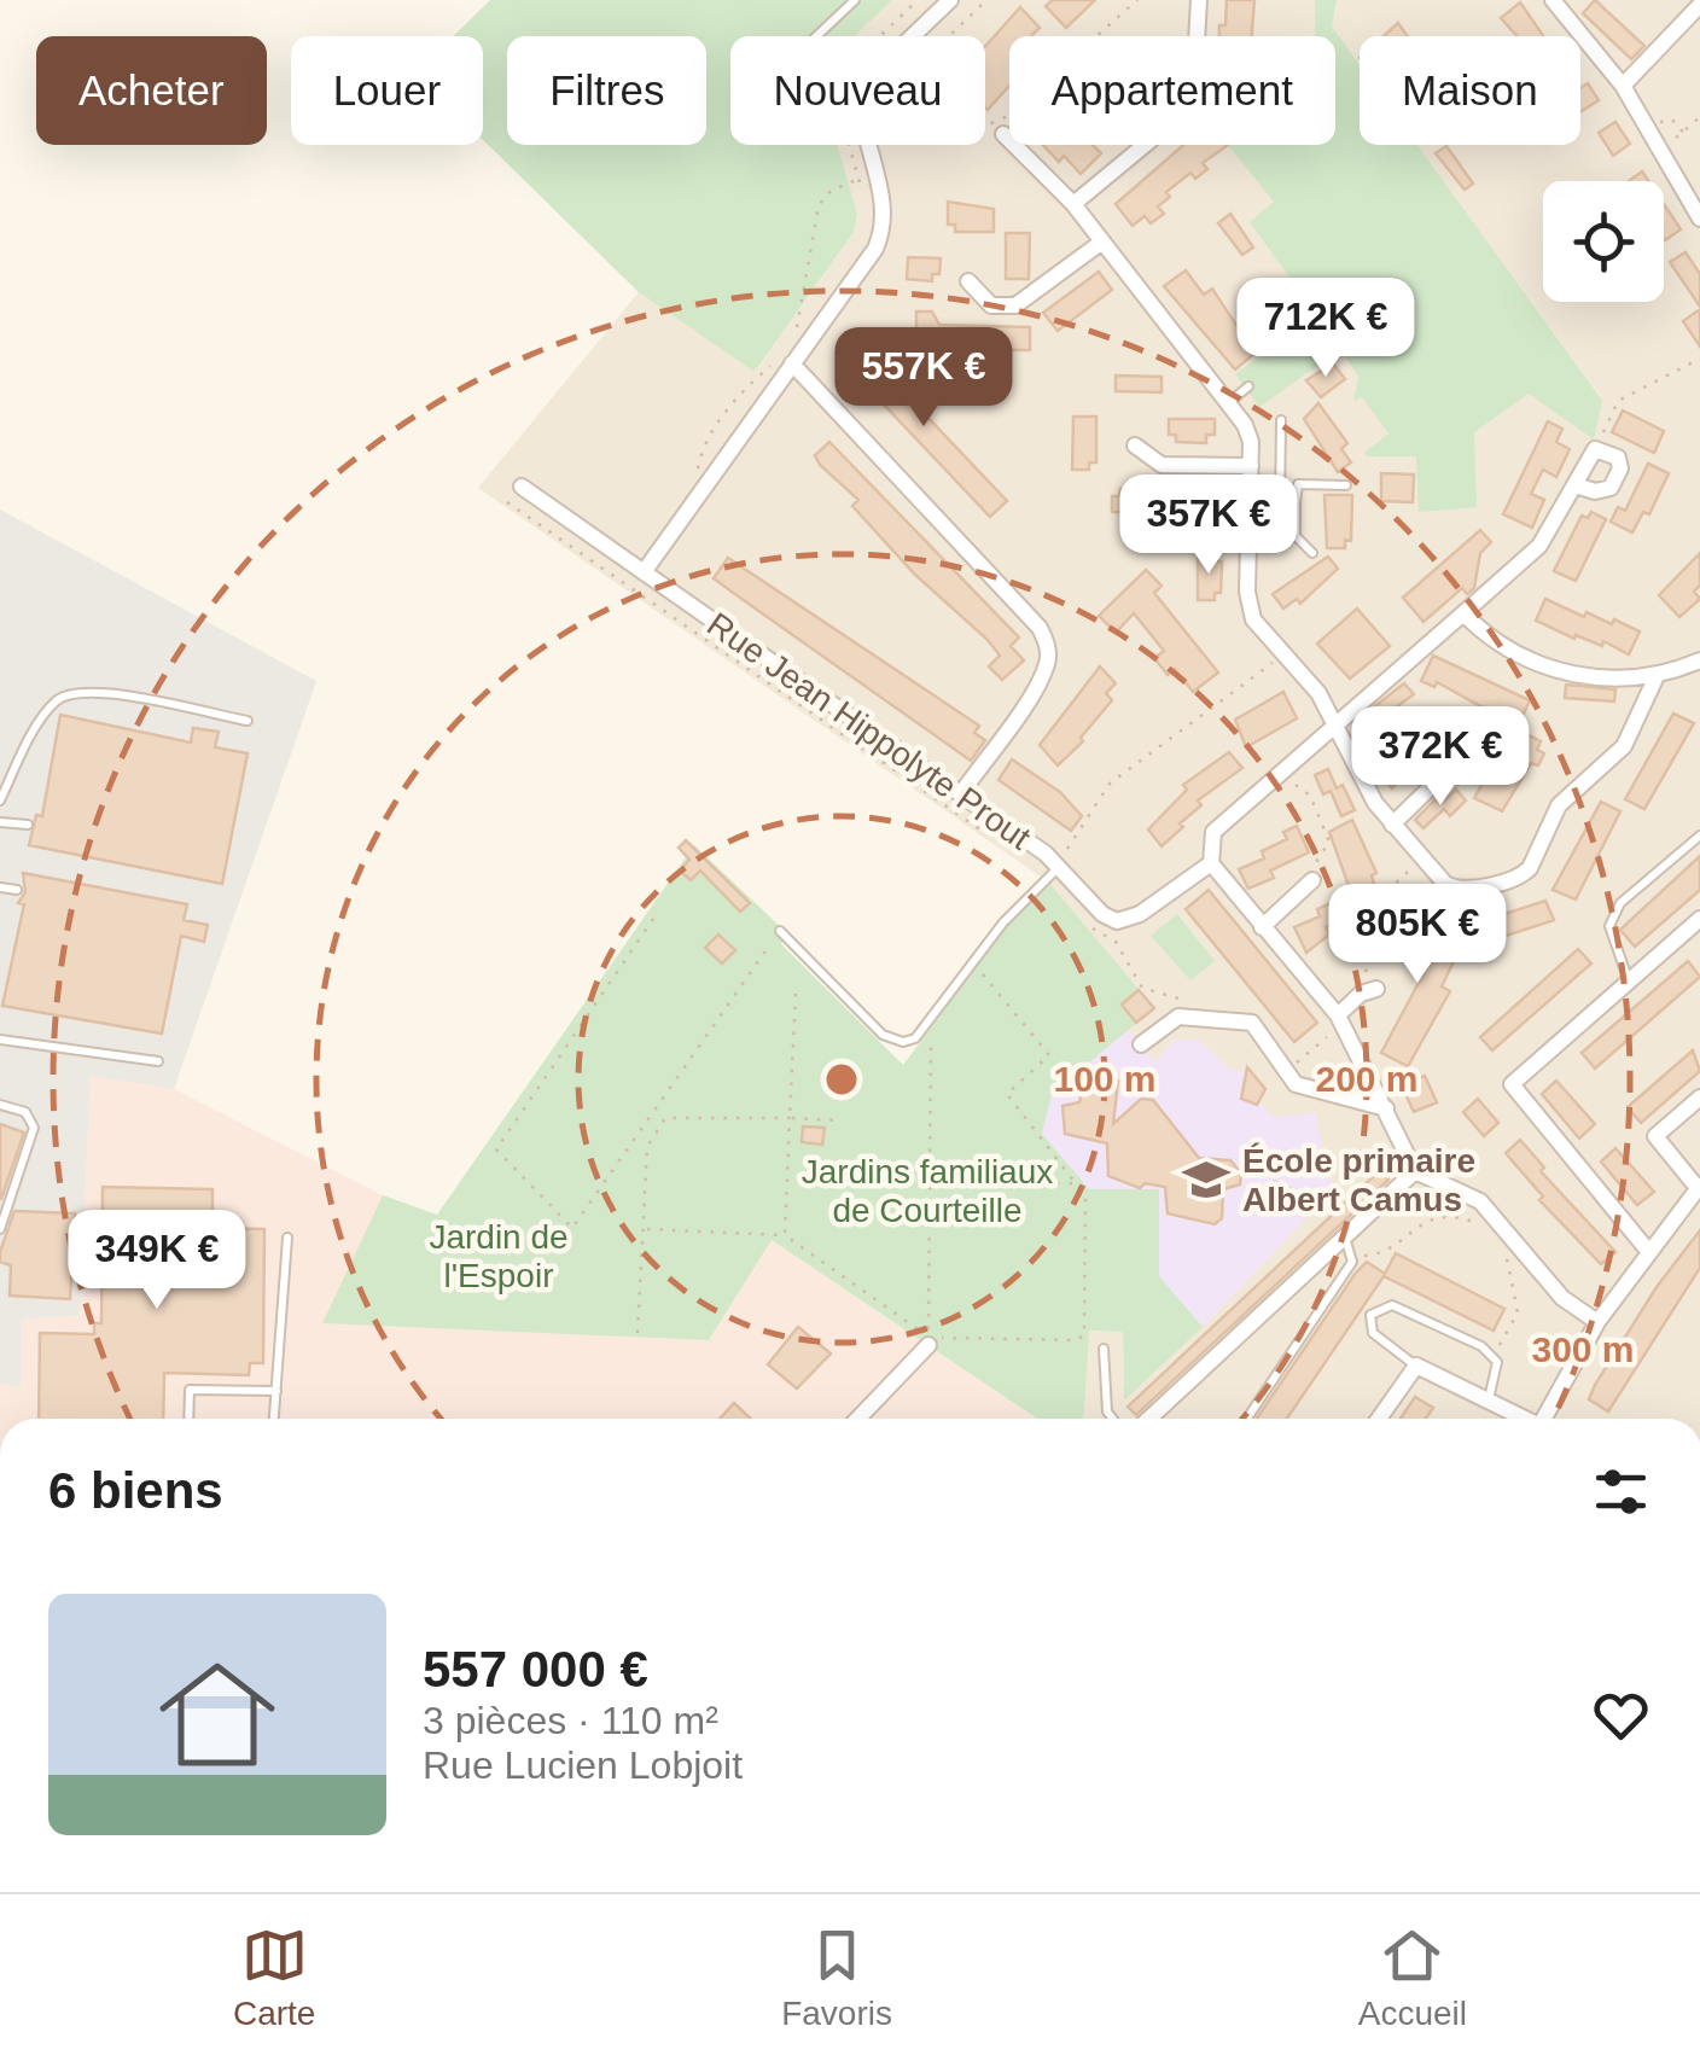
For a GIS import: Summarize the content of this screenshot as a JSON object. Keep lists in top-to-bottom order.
{
  "streets": {
    "street": ["Rue Jean Hippolyte Prout"]
  },
  "parks": ["Jardins familiaux de Courteille", "Jardin de l'Espoir"],
  "places": {
    "school or university": ["École primaire Albert Camus"]
  },
  "page": {
    "chip": [
      "Acheter",
      "Louer",
      "Filtres",
      "Nouveau",
      "Appartement",
      "Maison"
    ],
    "price": [
      "712K €",
      "557K €",
      "357K €",
      "372K €",
      "805K €",
      "349K €"
    ],
    "heading": "6 biens",
    "list": [
      {
        "name": "557 000 €",
        "note": "3 pièces · 110 m² · Rue Lucien Lobjoit"
      }
    ],
    "tabs": ["Carte", "Favoris", "Accueil"]
  },
  "rings": ["100 m", "200 m", "300 m"]
}
